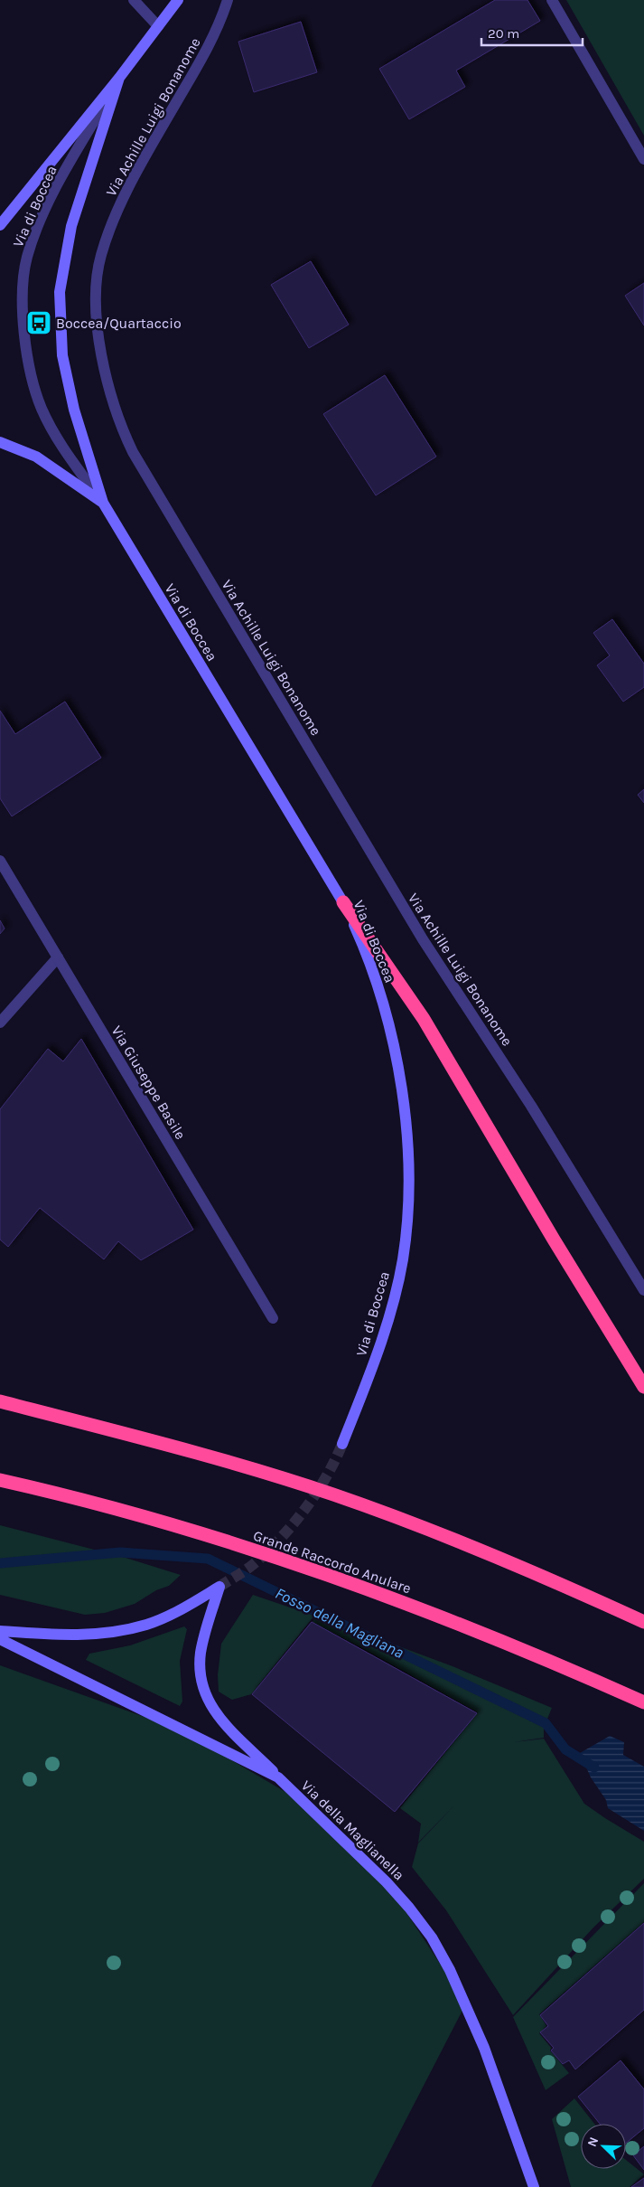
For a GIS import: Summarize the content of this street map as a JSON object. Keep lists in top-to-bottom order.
{
  "streets": {
    "highway": ["Grande Raccordo Anulare"],
    "main road": ["Via di Boccea", "Via della Maglianella"],
    "street": ["Via Achille Luigi Bonanome", "Via Giuseppe Basile"]
  },
  "water": ["Fosso della Magliana"],
  "places": {
    "bus stop": ["Boccea/Quartaccio"]
  },
  "scale_bar": "20 m",
  "north": "top left"
}
